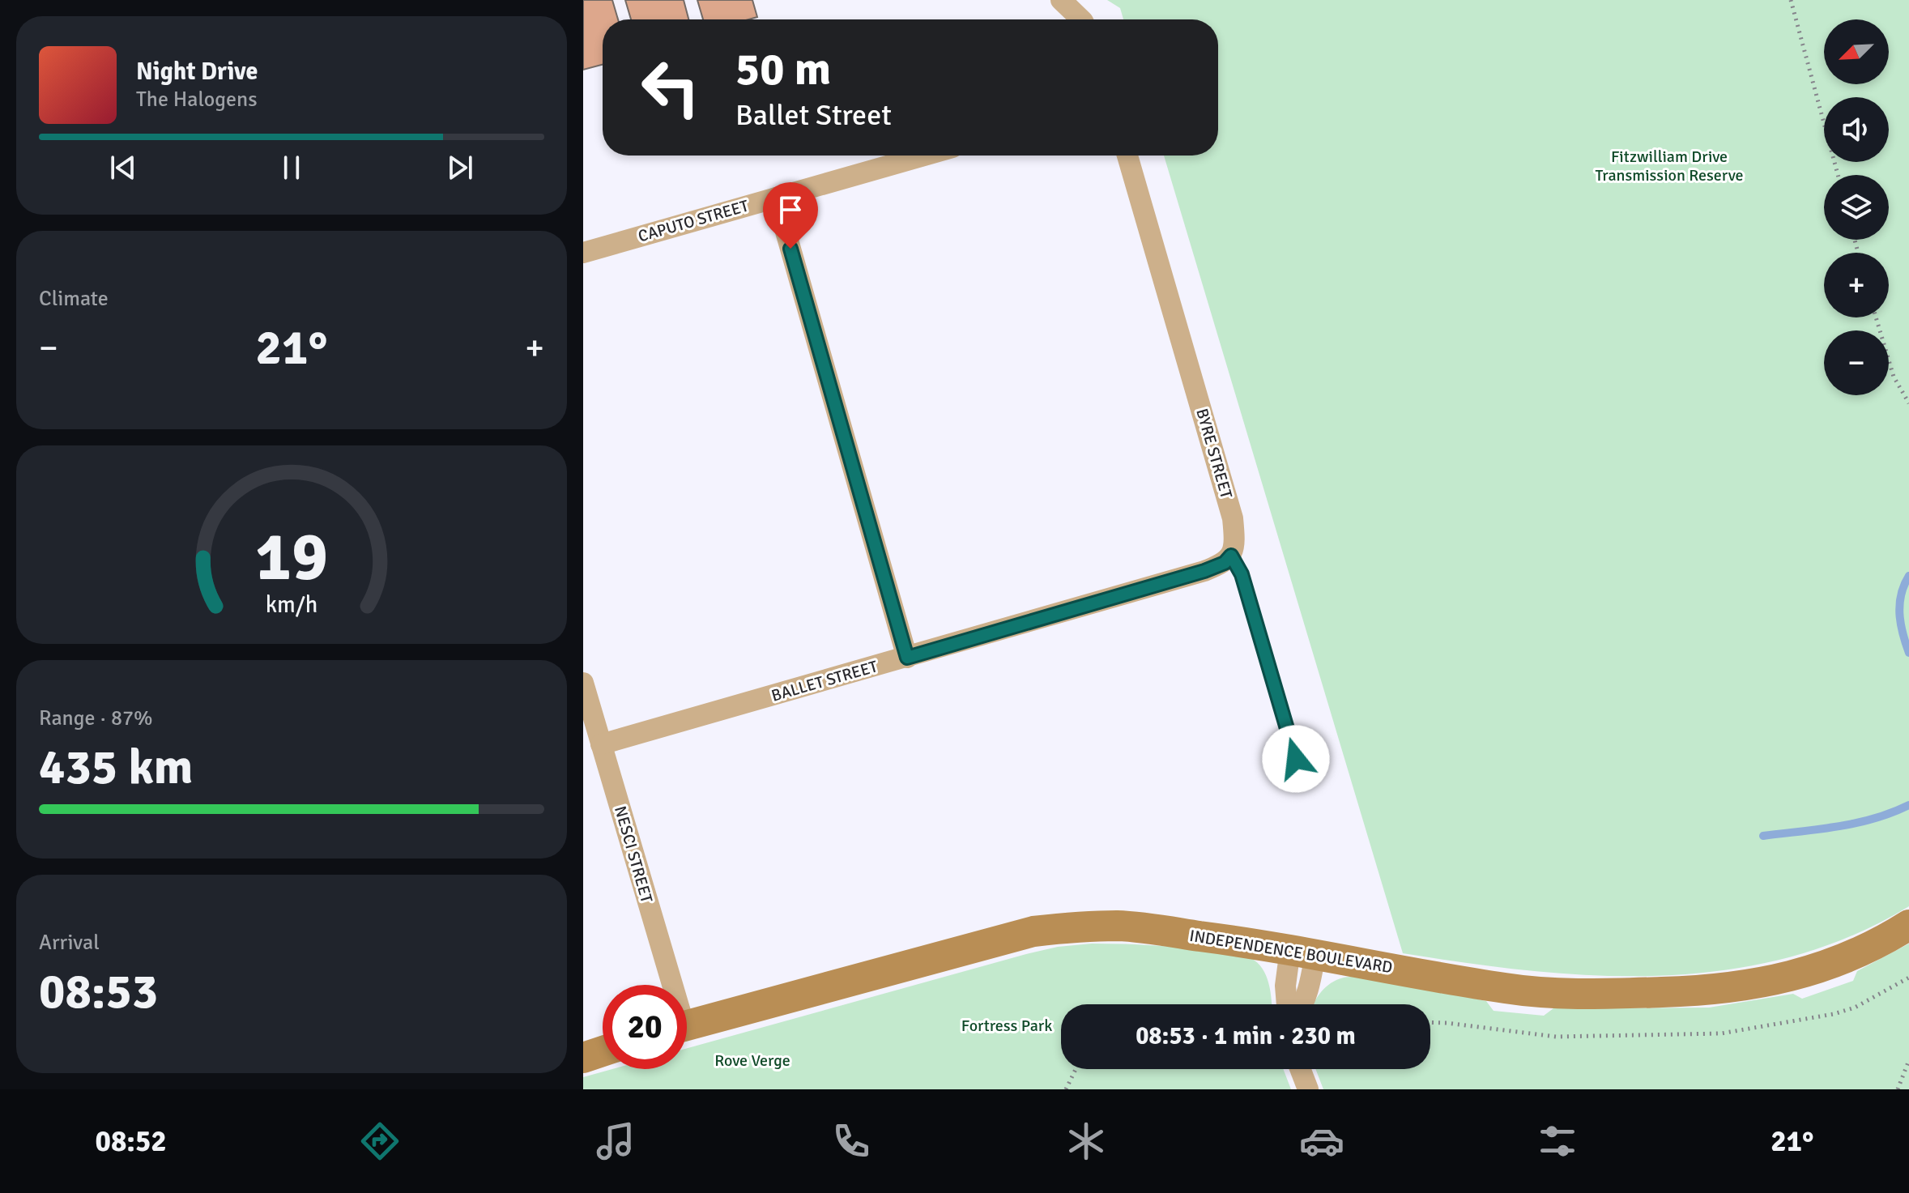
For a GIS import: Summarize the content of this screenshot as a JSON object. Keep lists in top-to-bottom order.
{
  "streets": {
    "street": [
      "CAPUTO STREET",
      "BYRE STREET",
      "BALLET STREET",
      "NESCI STREET",
      "INDEPENDENCE BOULEVARD"
    ]
  },
  "crossings": [
    ["BYRE STREET", "BALLET STREET"],
    ["BALLET STREET", "NESCI STREET"]
  ],
  "parks": ["Fitzwilliam Drive Transmission Reserve", "Fortress Park", "Rove Verge"],
  "north": "bottom left",
  "page": {
    "map_buttons": ["+", "−"],
    "turn": ["50 m", "Ballet Street"],
    "song": ["Night Drive", "The Halogens"],
    "tile": [
      "Climate",
      ["Range · 87%", "435 km"],
      ["Arrival", "08:53"]
    ],
    "heat": ["−", "21°", "+"],
    "limit": "20",
    "trip": "08:53 · 1 min · 230 m",
    "tabs": ["08:52", "21°"],
    "gauge": ["19", "km/h"]
  }
}
